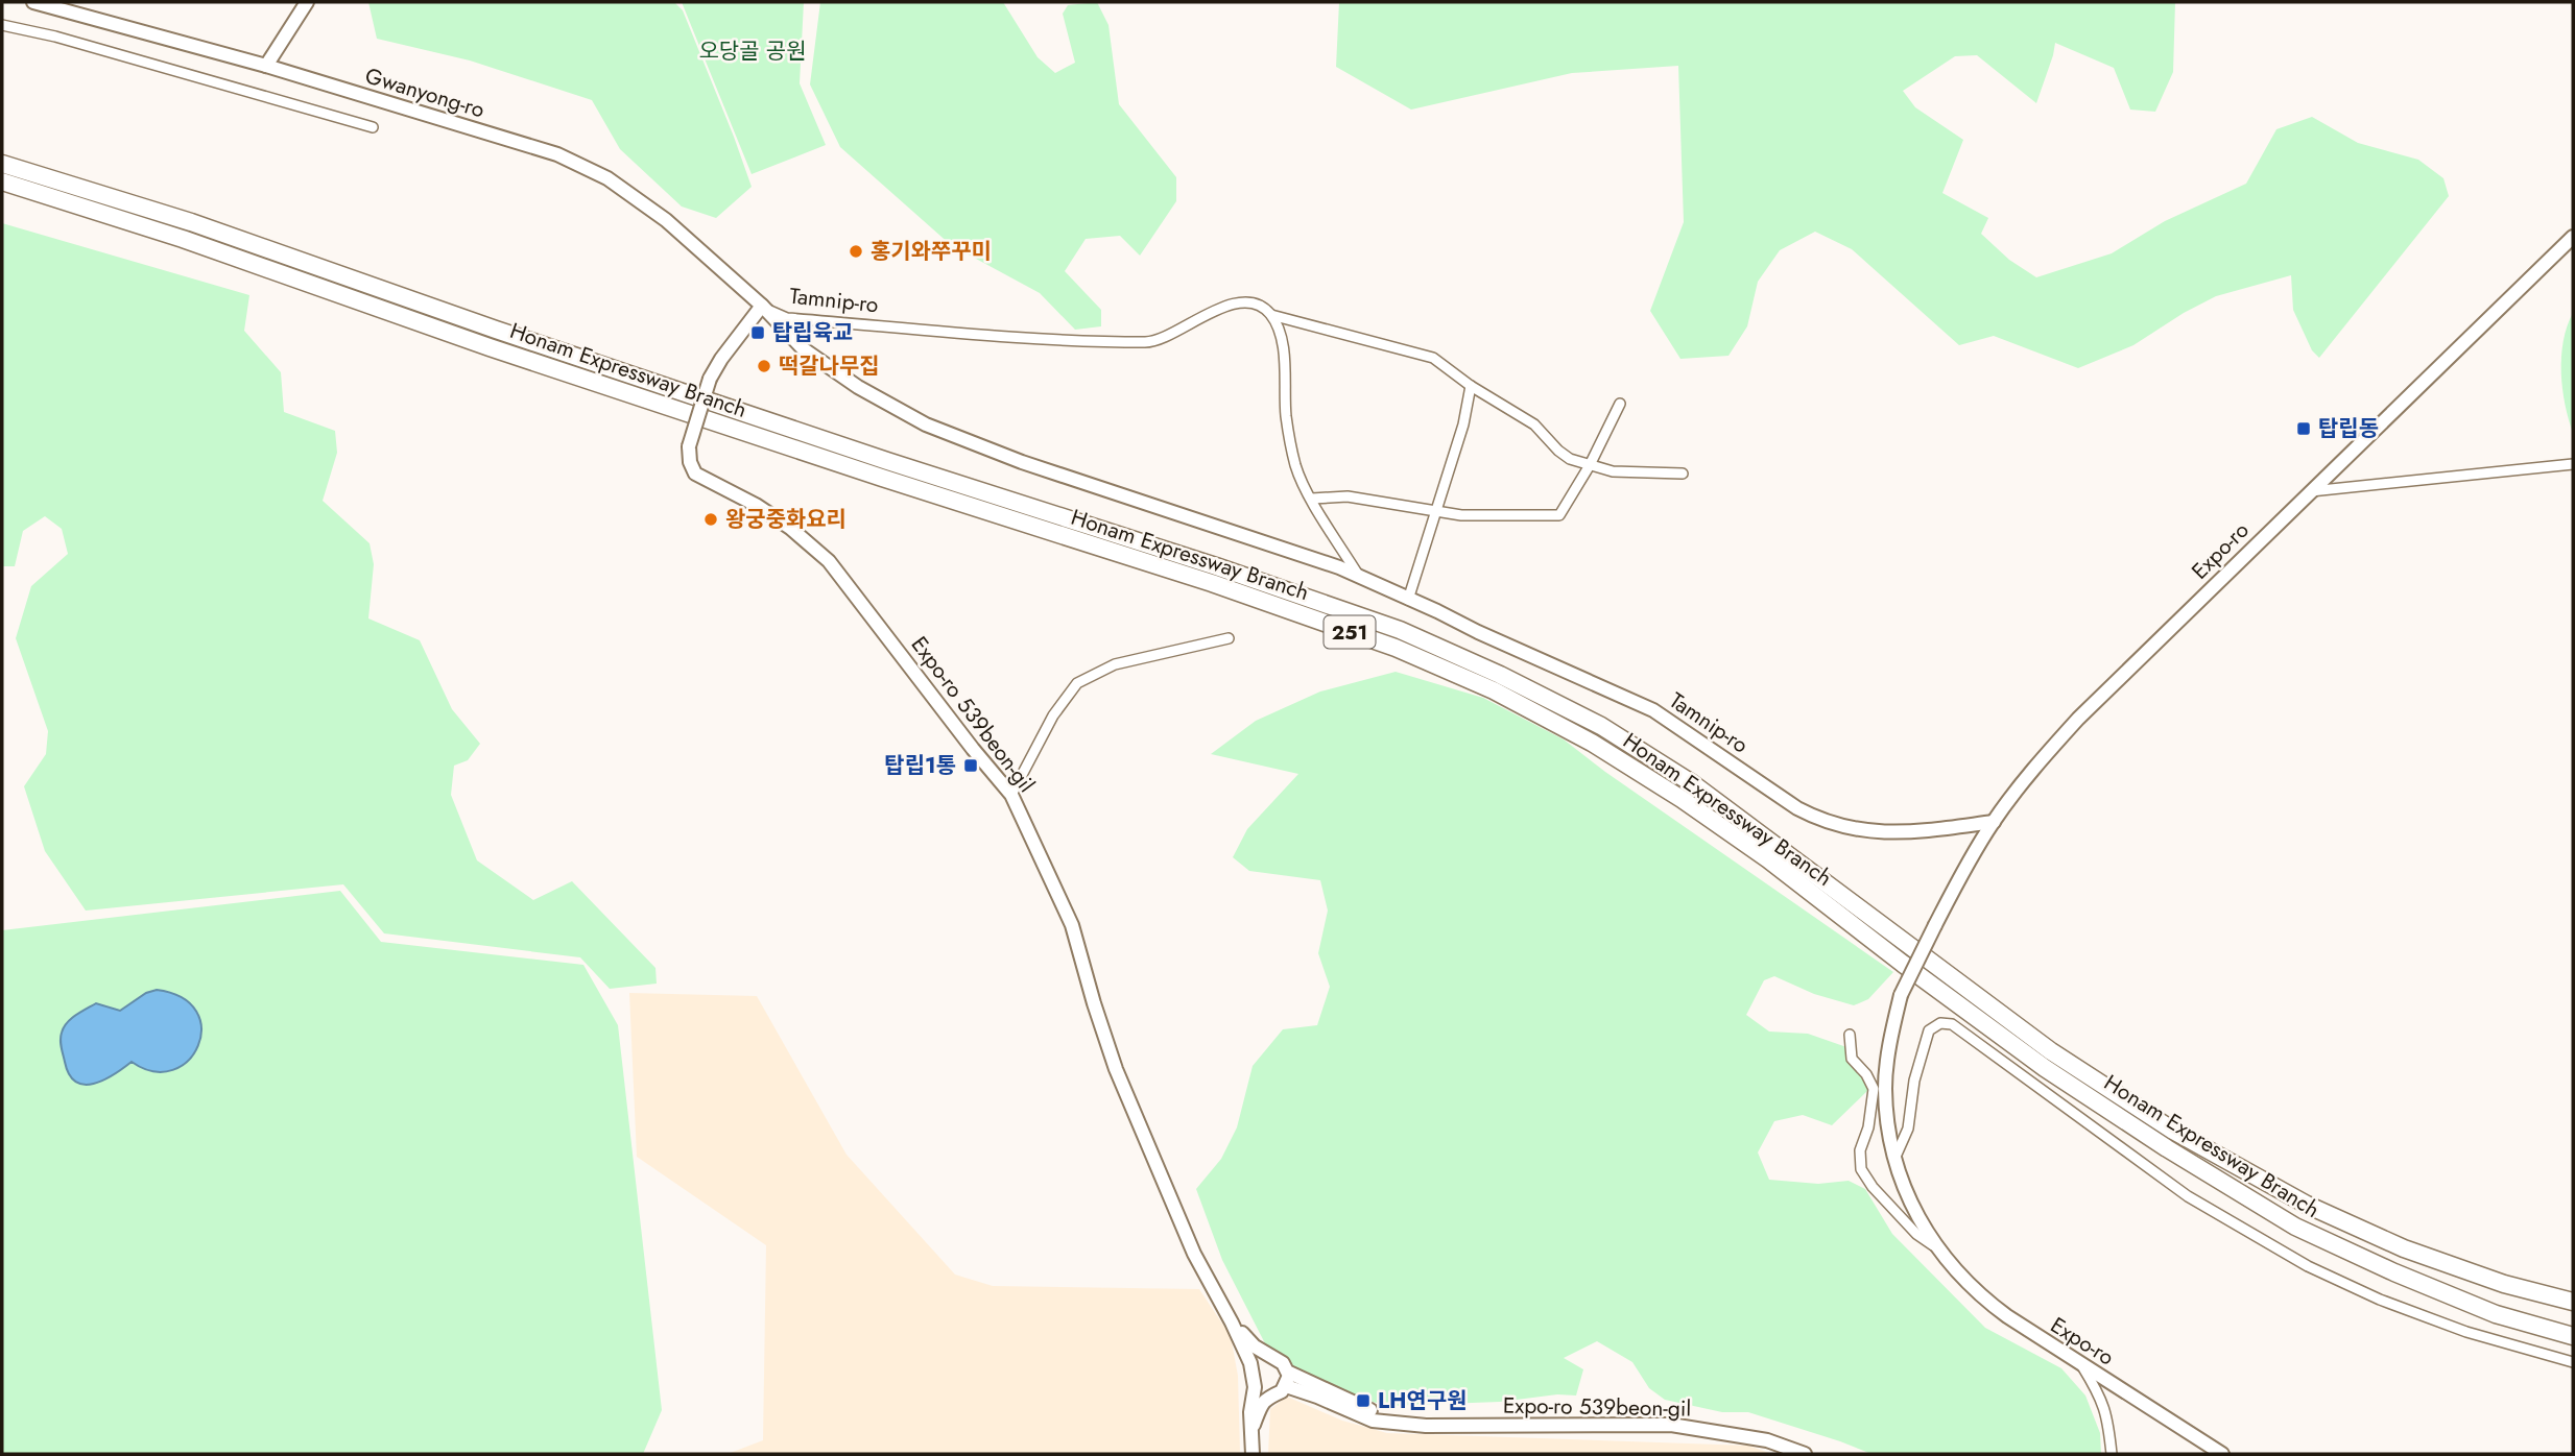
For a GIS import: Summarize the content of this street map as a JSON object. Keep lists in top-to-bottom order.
{
  "streets": {
    "highway": ["Honam Expressway Branch", "251"],
    "main road": [
      "Gwanyong-ro",
      "Tamnip-ro",
      "Expo-ro",
      "Expo-ro 539beon-gil"
    ]
  },
  "crossings": [
    ["Gwanyong-ro", "Tamnip-ro"],
    ["Gwanyong-ro", "Expo-ro 539beon-gil"],
    ["Tamnip-ro", "Expo-ro"],
    ["Tamnip-ro", "Expo-ro 539beon-gil"]
  ],
  "parks": ["오당골 공원"],
  "places": {
    "other": ["홍기와쭈꾸미", "떡갈나무집", "왕궁중화요리"],
    "transit": [
      "탑립육교",
      "탑립동",
      "탑립1통",
      "LH연구원"
    ]
  }
}
